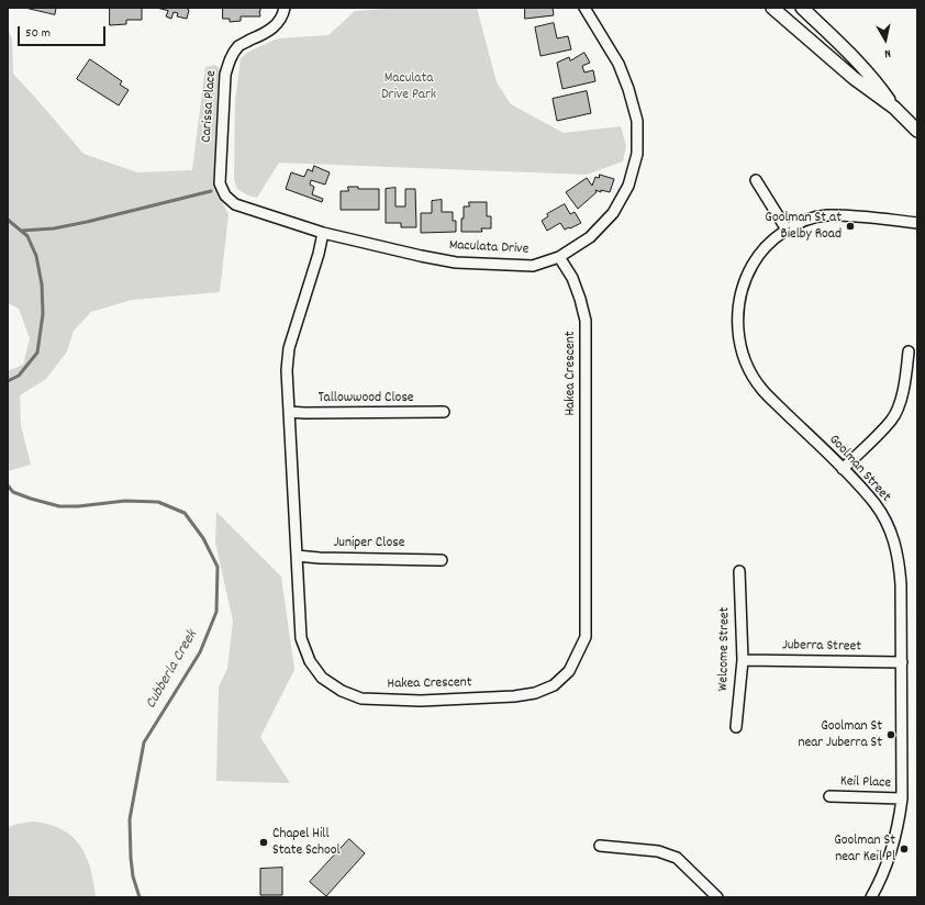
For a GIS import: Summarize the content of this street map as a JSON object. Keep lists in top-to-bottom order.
{
  "streets": {
    "street": [
      "Carissa Place",
      "Maculata Drive",
      "Hakea Crescent",
      "Tallowwood Close",
      "Goolman Street",
      "Juniper Close",
      "Juberra Street",
      "Welcome Street",
      "Keil Place"
    ]
  },
  "crossings": [
    ["Carissa Place", "Maculata Drive"],
    ["Maculata Drive", "Hakea Crescent"],
    ["Hakea Crescent", "Tallowwood Close"],
    ["Hakea Crescent", "Juniper Close"],
    ["Goolman Street", "Juberra Street"],
    ["Goolman Street", "Keil Place"],
    ["Juberra Street", "Welcome Street"]
  ],
  "water": ["Cubberla Creek"],
  "parks": ["Maculata Drive Park"],
  "places": [
    "Goolman St at Bielby Road",
    "Goolman St near Juberra St",
    "Chapel Hill State School",
    "Goolman St near Keil Pl"
  ],
  "scale_bar": "50 m",
  "north": "bottom"
}
